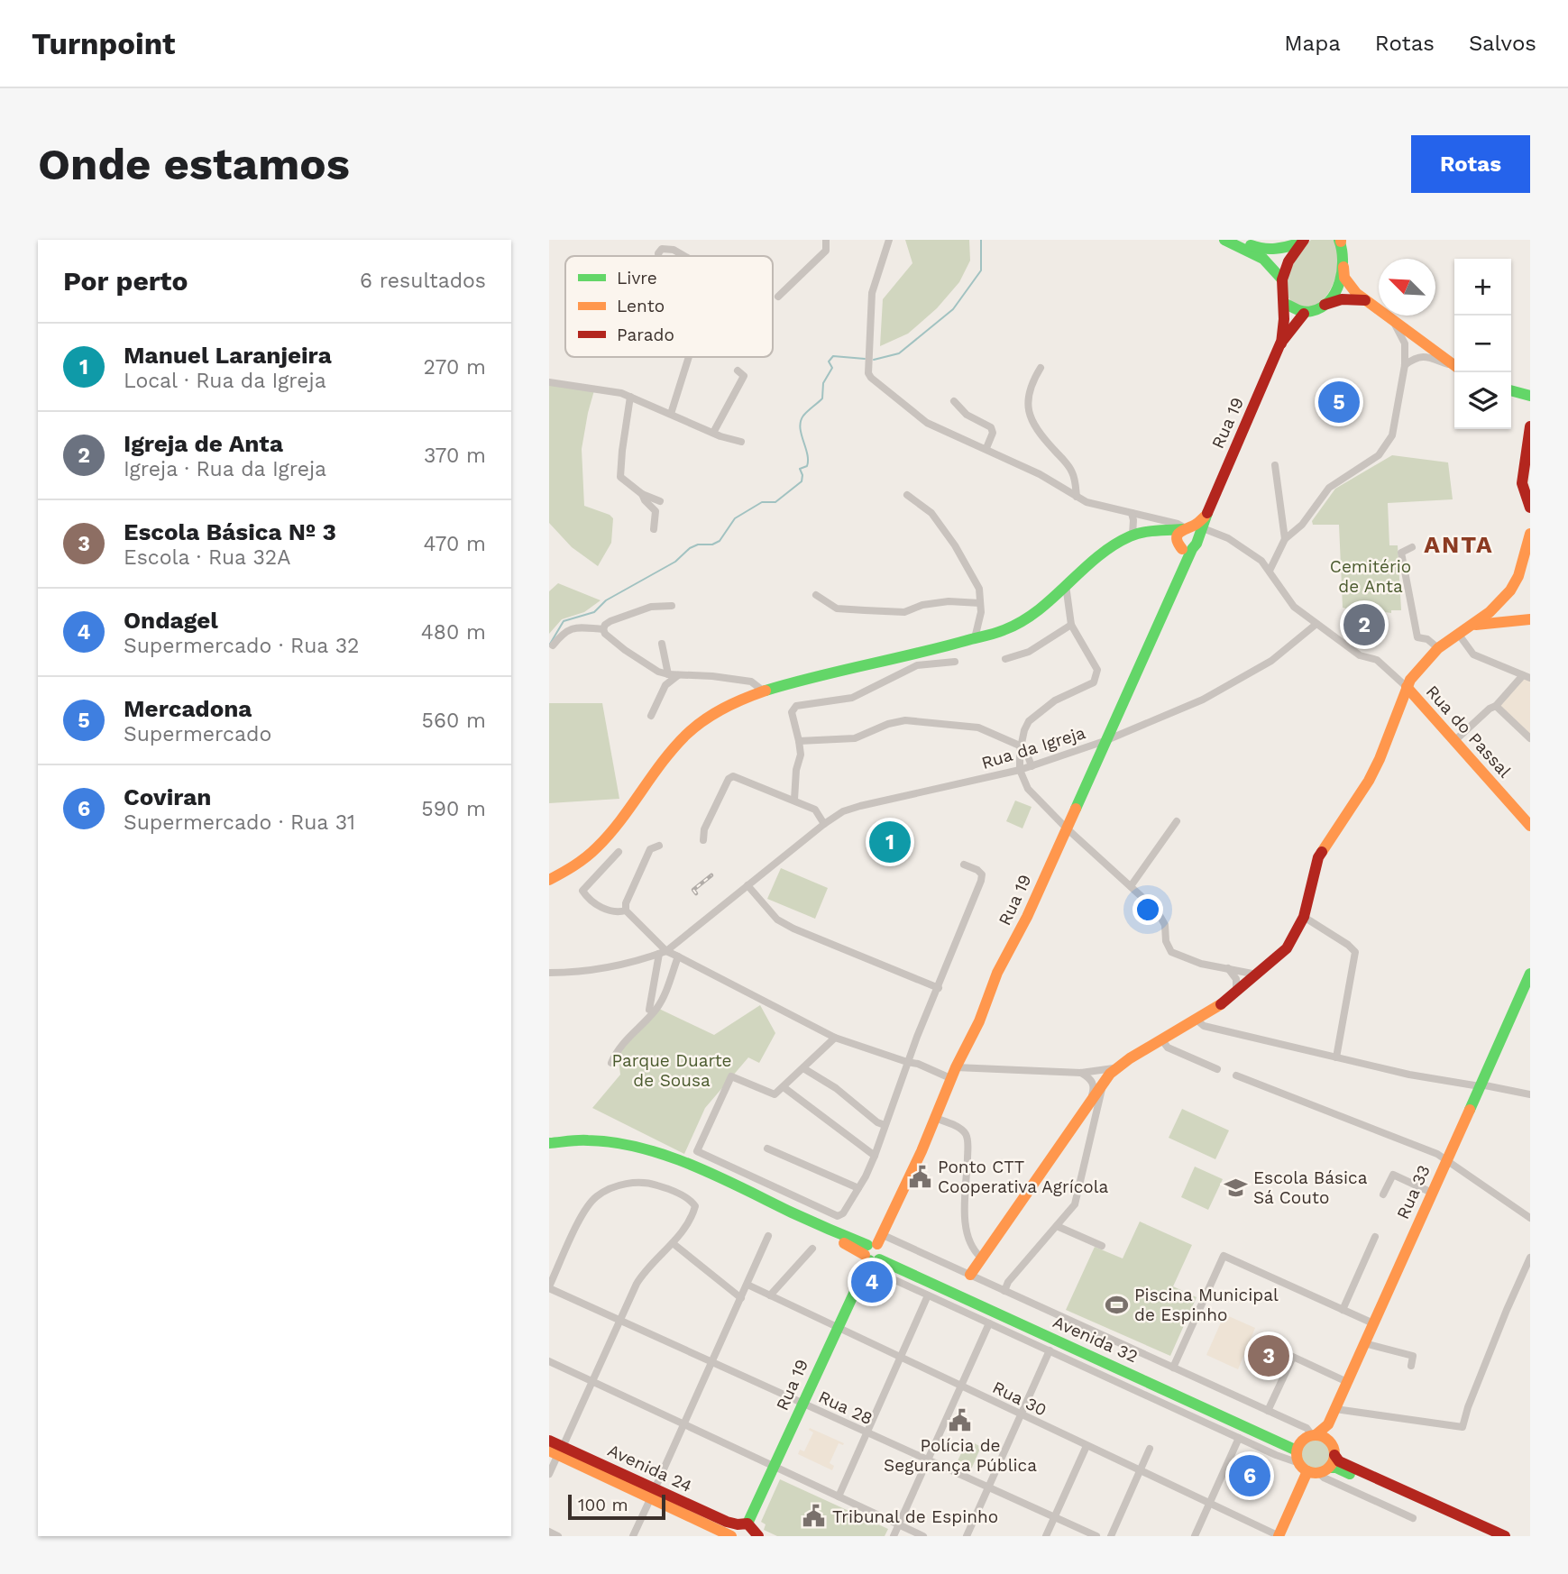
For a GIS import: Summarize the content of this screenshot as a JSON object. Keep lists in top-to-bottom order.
{
  "streets": {
    "main road": [
      "Rua 19",
      "Rua do Passal",
      "Rua 33",
      "Avenida 32",
      "Avenida 24"
    ],
    "street": ["Rua da Igreja", "Rua 30", "Rua 28"]
  },
  "crossings": [
    ["Rua 19", "Rua da Igreja"],
    ["Rua 19", "Avenida 32"],
    ["Rua 19", "Rua 30"],
    ["Rua 19", "Rua 28"],
    ["Rua 19", "Avenida 24"],
    ["Rua 33", "Avenida 32"]
  ],
  "districts": ["ANTA"],
  "parks": ["Cemitério de Anta", "Parque Duarte de Sousa"],
  "places": {
    "public building": ["Ponto CTT Cooperativa Agrícola", "Polícia de Segurança Pública", "Tribunal de Espinho"],
    "school or university": ["Escola Básica Sá Couto"],
    "sports": ["Piscina Municipal de Espinho"]
  },
  "legend": ["Livre", "Lento", "Parado"],
  "scale_bar": "100 m",
  "north": "top left",
  "page": {
    "header": "Turnpoint",
    "nav": ["Mapa", "Rotas", "Salvos"],
    "buttons": "Rotas",
    "title": "Onde estamos",
    "heading": ["Por perto", "6 resultados"],
    "map_buttons": ["+", "−"],
    "list": [
      {
        "mark": "1",
        "name": "Manuel Laranjeira",
        "note": "Local · Rua da Igreja",
        "value": "270 m"
      },
      {
        "mark": "2",
        "name": "Igreja de Anta",
        "note": "Igreja · Rua da Igreja",
        "value": "370 m"
      },
      {
        "mark": "3",
        "name": "Escola Básica Nº 3",
        "note": "Escola · Rua 32A",
        "value": "470 m"
      },
      {
        "mark": "4",
        "name": "Ondagel",
        "note": "Supermercado · Rua 32",
        "value": "480 m"
      },
      {
        "mark": "5",
        "name": "Mercadona",
        "note": "Supermercado",
        "value": "560 m"
      },
      {
        "mark": "6",
        "name": "Coviran",
        "note": "Supermercado · Rua 31",
        "value": "590 m"
      }
    ],
    "pins": [
      "5",
      "2",
      "1",
      "4",
      "3",
      "6"
    ],
    "scale": "100 m"
  }
}
